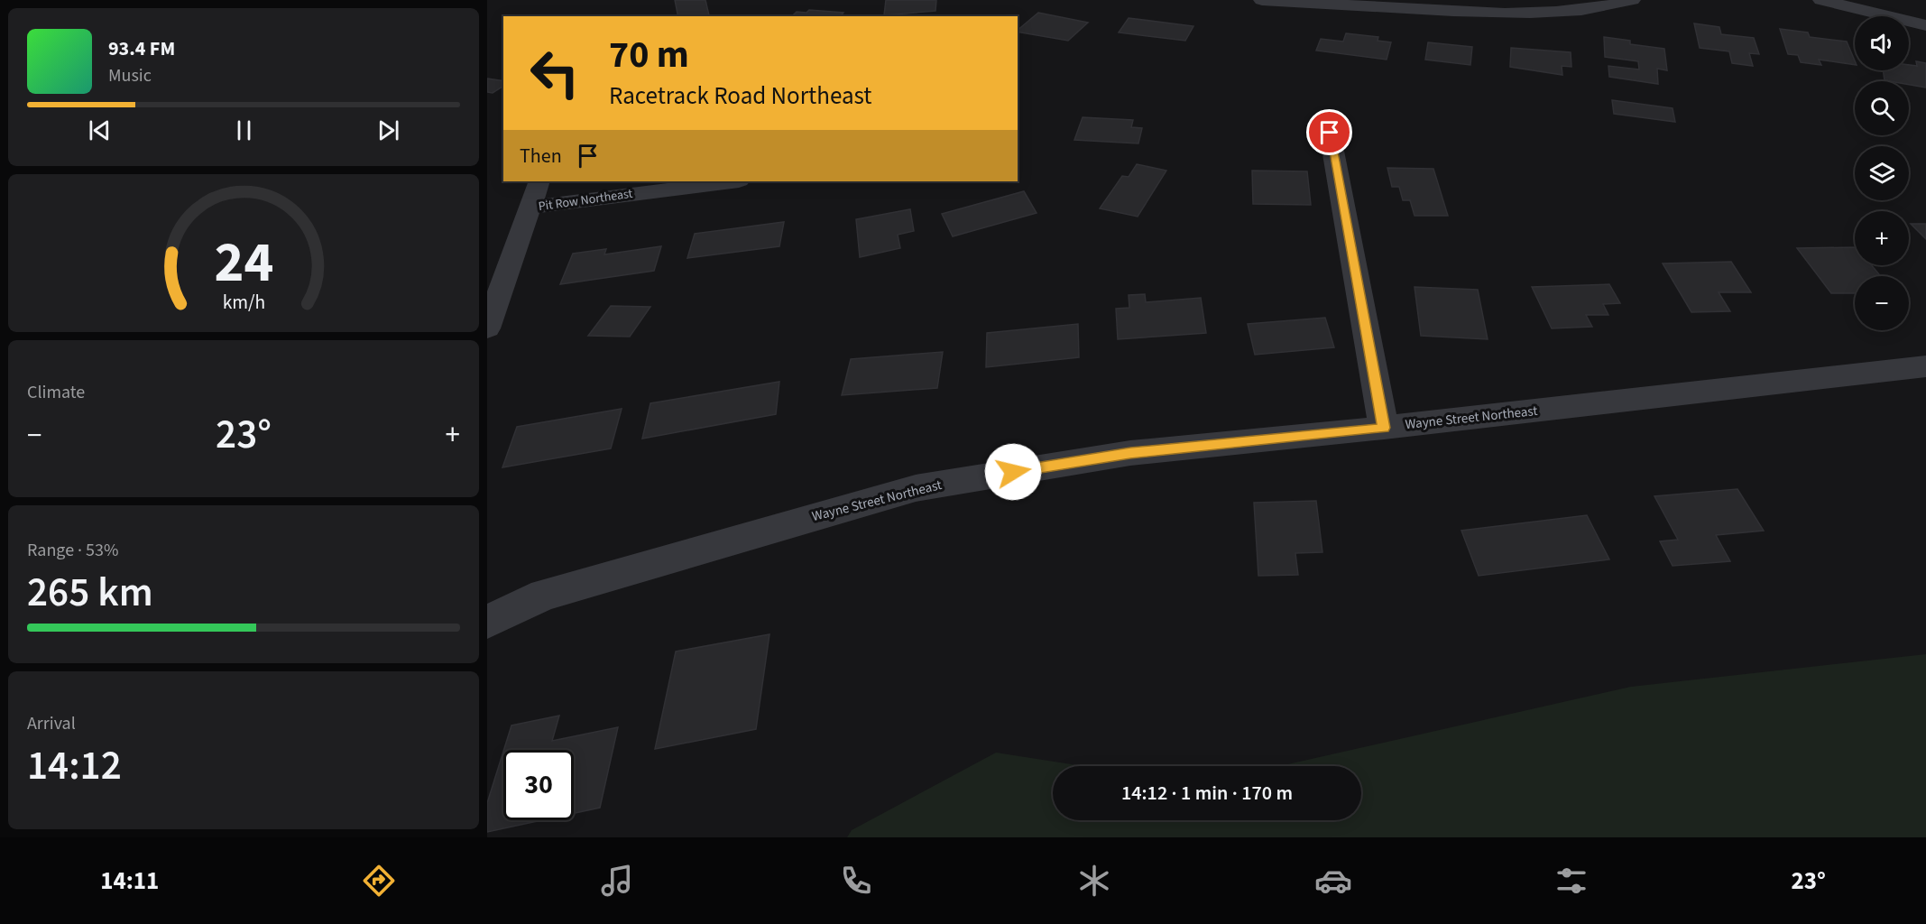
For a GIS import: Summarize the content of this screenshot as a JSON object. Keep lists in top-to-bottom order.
{
  "streets": {
    "street": ["Pit Row Northeast", "Wayne Street Northeast"]
  },
  "page": {
    "map_buttons": ["+", "−"],
    "turn": ["70 m", "Racetrack Road Northeast"],
    "song": ["93.4 FM", "Music"],
    "then": "Then",
    "tile": [
      "Climate",
      ["Range · 53%", "265 km"],
      ["Arrival", "14:12"]
    ],
    "heat": ["−", "23°", "+"],
    "limit": "30",
    "trip": "14:12 · 1 min · 170 m",
    "tabs": ["14:11", "23°"],
    "gauge": ["24", "km/h"]
  }
}
